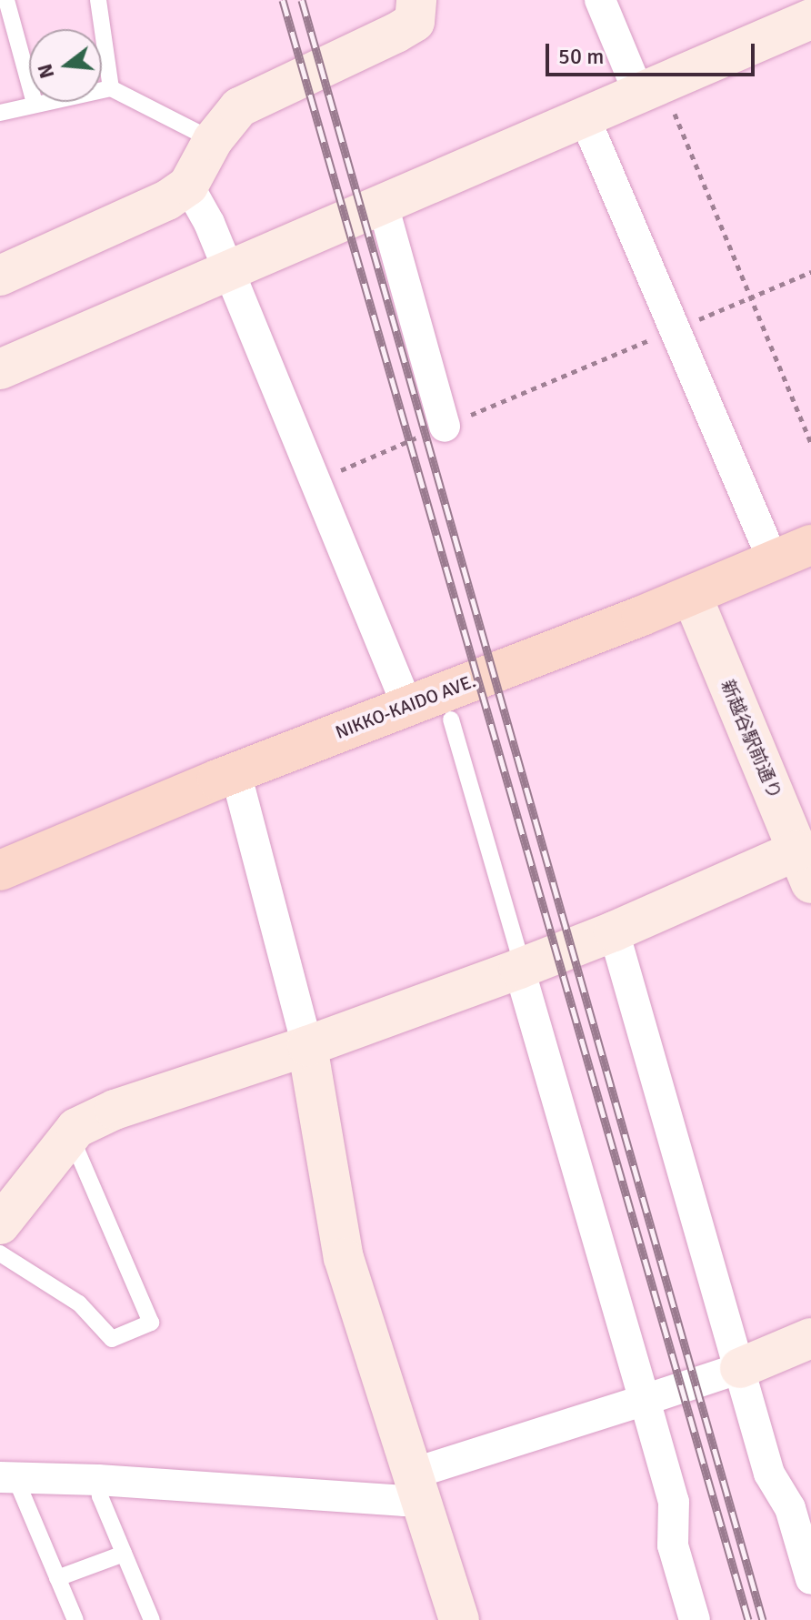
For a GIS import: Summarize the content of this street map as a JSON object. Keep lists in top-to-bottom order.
{
  "streets": {
    "main road": ["NIKKO-KAIDO AVE."],
    "street": ["新越谷駅前通り"]
  },
  "crossings": [
    ["NIKKO-KAIDO AVE.", "新越谷駅前通り"]
  ],
  "scale_bar": "50 m",
  "north": "left"
}
